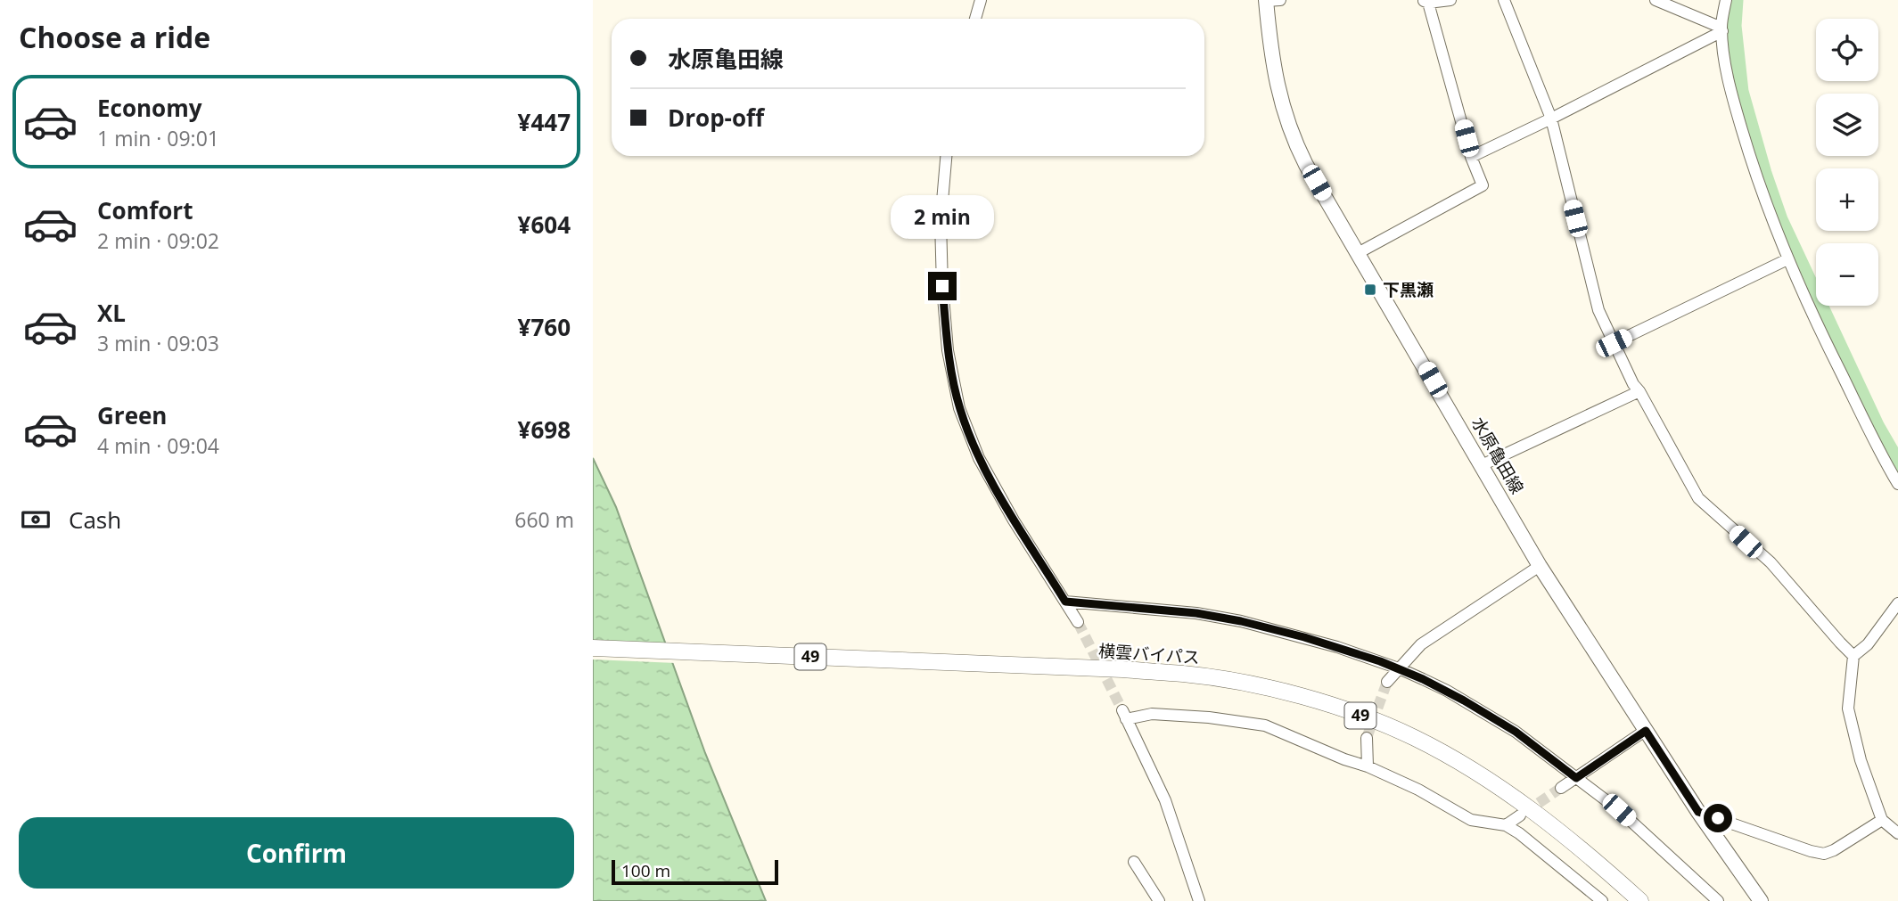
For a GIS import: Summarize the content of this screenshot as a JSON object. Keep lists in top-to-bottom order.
{
  "streets": {
    "highway": ["横雲バイパス", "49"],
    "main road": ["水原亀田線"]
  },
  "places": {
    "transit": ["下黒瀬"]
  },
  "scale_bar": "100 m",
  "page": {
    "heading": "Choose a ride",
    "map_buttons": ["+", "−"],
    "banner": ["水原亀田線", "Drop-off"],
    "list": [
      {
        "name": "Economy",
        "note": "1 min · 09:01",
        "value": "¥447"
      },
      {
        "name": "Comfort",
        "note": "2 min · 09:02",
        "value": "¥604"
      },
      {
        "name": "XL",
        "note": "3 min · 09:03",
        "value": "¥760"
      },
      {
        "name": "Green",
        "note": "4 min · 09:04",
        "value": "¥698"
      }
    ],
    "bubble": "2 min",
    "pay": ["Cash", "660 m"],
    "buttons": "Confirm",
    "scale": "100 m"
  }
}
